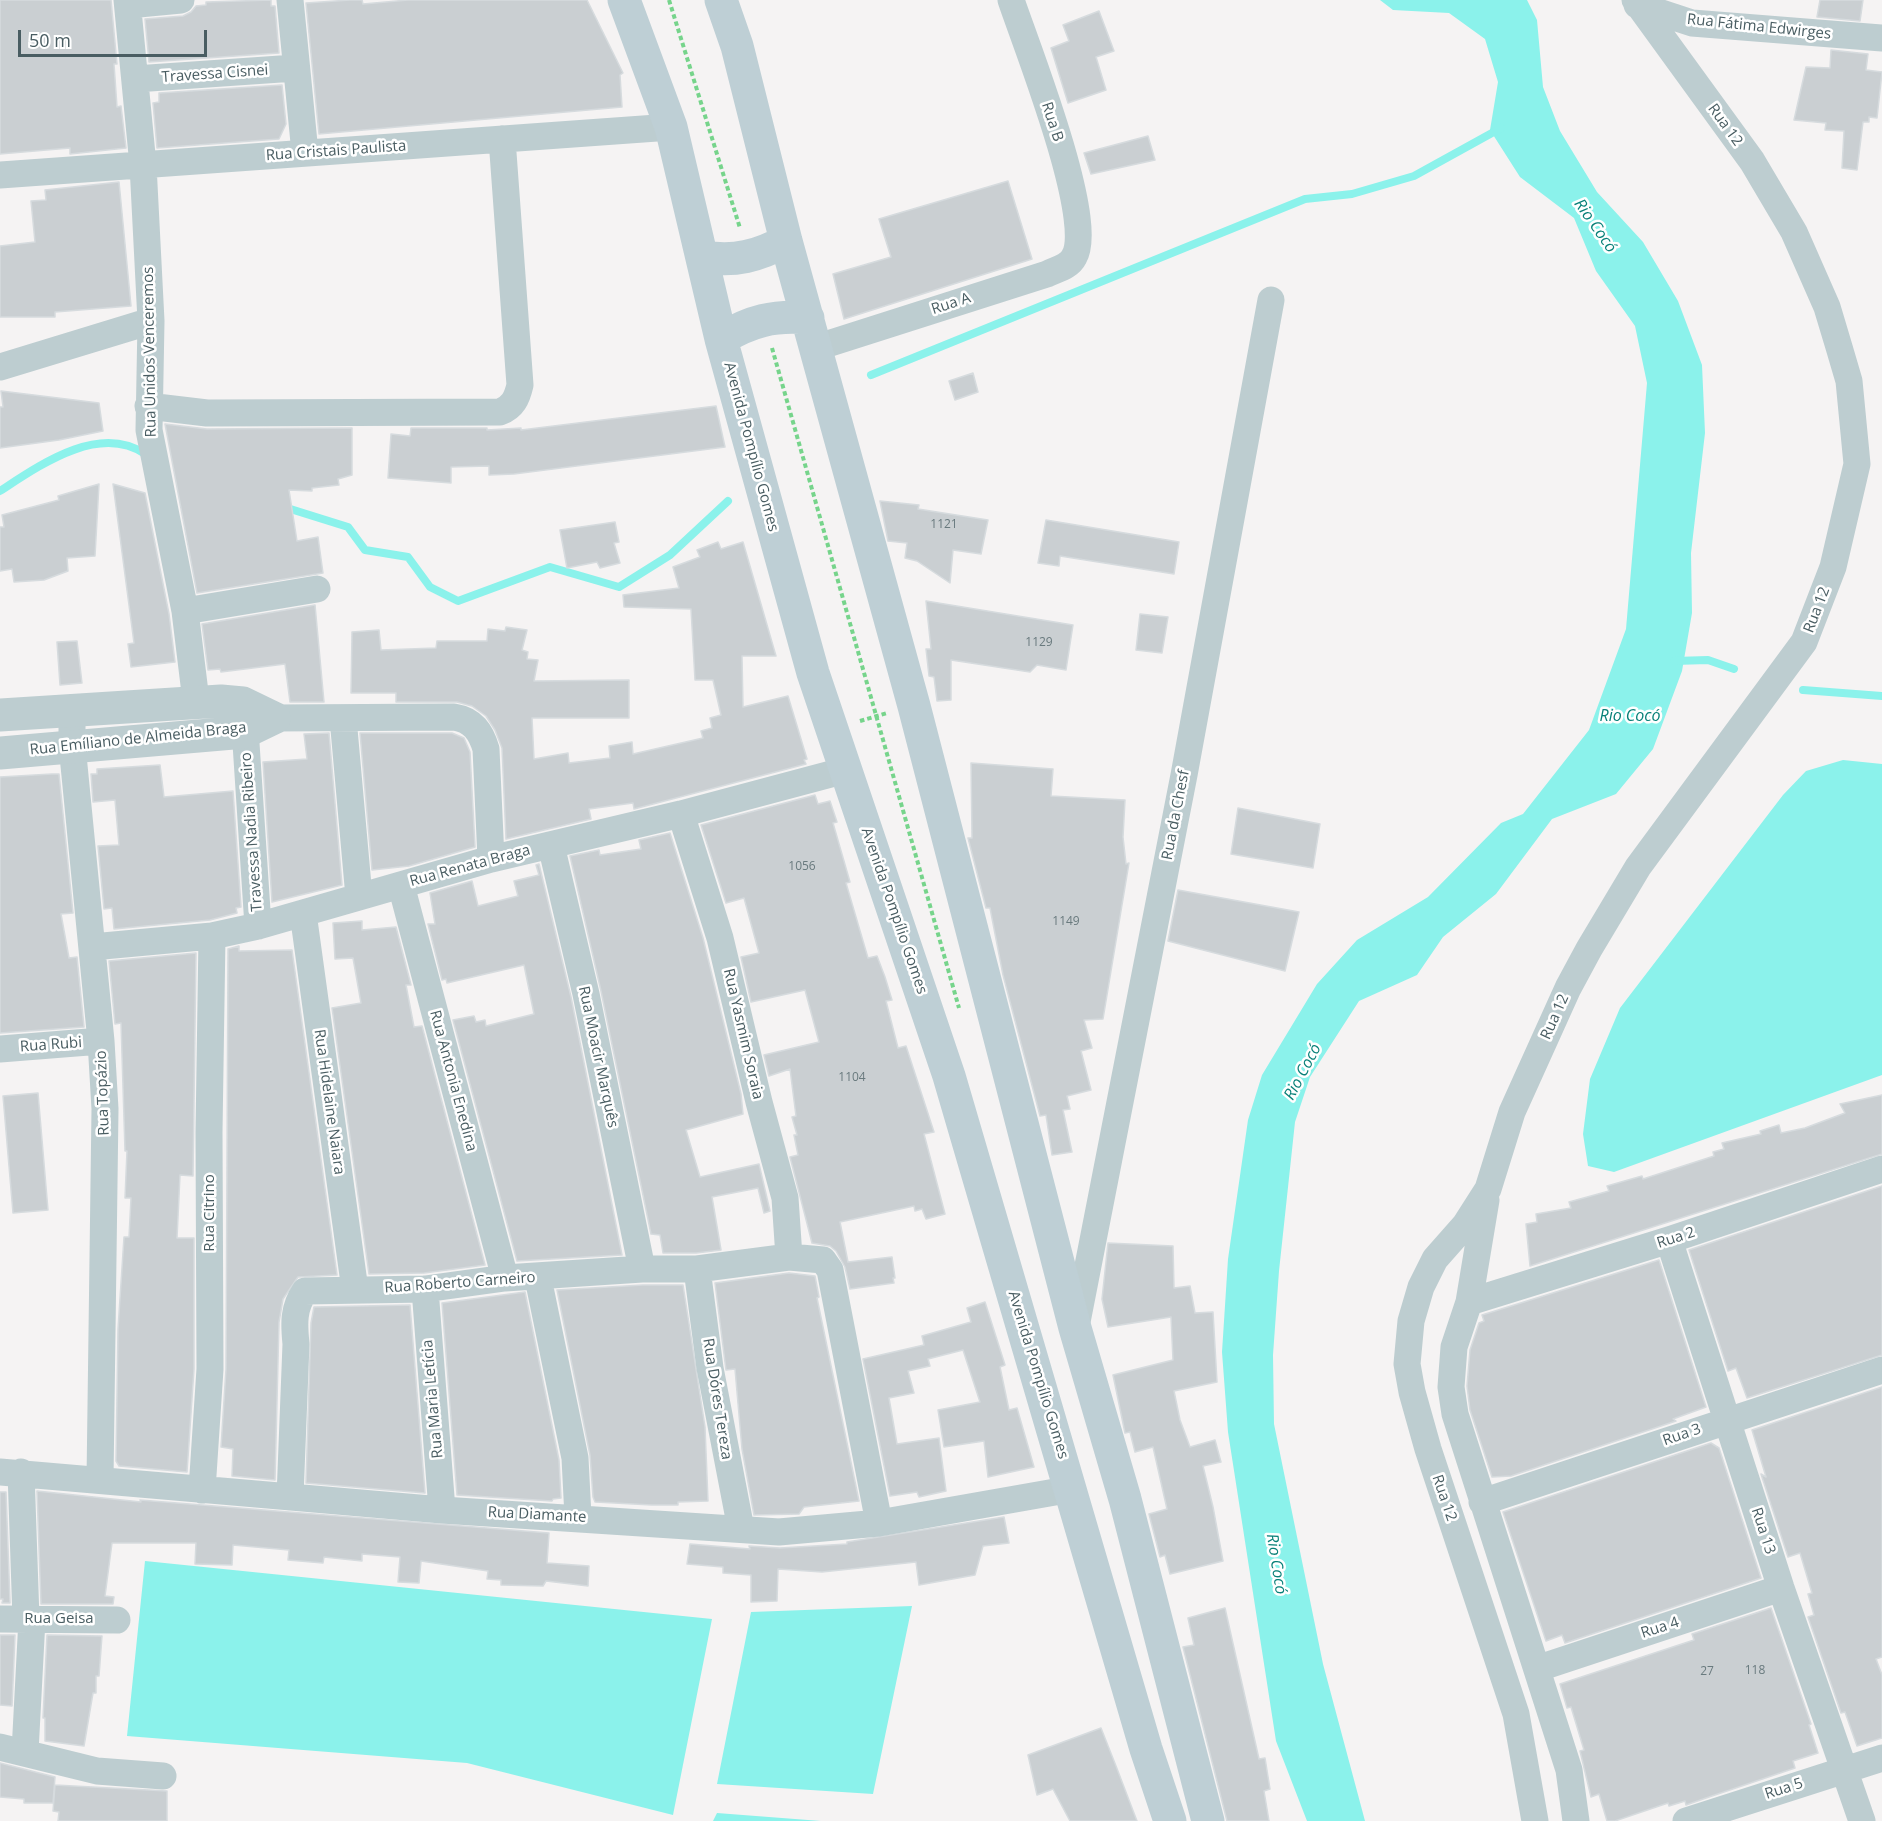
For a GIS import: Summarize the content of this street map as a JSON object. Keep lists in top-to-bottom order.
{
  "streets": {
    "main road": ["Avenida Pompílio Gomes"],
    "street": [
      "Rua Fátima Edwirges",
      "Travessa Cisnei",
      "Rua B",
      "Rua 12",
      "Rua Cristais Paulista",
      "Rua A",
      "Rua Unidos Venceremos",
      "Rua Emíliano de Almeida Braga",
      "Rua da Chesf",
      "Travessa Nadia Ribeiro",
      "Rua Renata Braga",
      "Rua Yasmim Soraia",
      "Rua Rubi",
      "Rua Moacir Marquês",
      "Rua Antonia Enedina",
      "Rua Topázio",
      "Rua Hidelaine Naiara",
      "Rua Citrino",
      "Rua 2",
      "Rua Roberto Carneiro",
      "Rua Maria Letícia",
      "Rua Dóres Tereza",
      "Rua 3",
      "Rua Diamante",
      "Rua 13",
      "Rua Geisa",
      "Rua 4",
      "Rua 5"
    ]
  },
  "crossings": [
    ["Rua Fátima Edwirges", "Rua 12"],
    ["Travessa Cisnei", "Rua Unidos Venceremos"],
    ["Rua B", "Rua A"],
    ["Rua 12", "Rua 2"],
    ["Rua 12", "Rua 3"],
    ["Rua 12", "Rua 4"],
    ["Rua Cristais Paulista", "Rua Unidos Venceremos"],
    ["Rua Cristais Paulista", "Avenida Pompílio Gomes"],
    ["Rua Unidos Venceremos", "Rua Emíliano de Almeida Braga"],
    ["Avenida Pompílio Gomes", "Rua Renata Braga"],
    ["Avenida Pompílio Gomes", "Rua Diamante"],
    ["Rua Emíliano de Almeida Braga", "Travessa Nadia Ribeiro"],
    ["Rua Emíliano de Almeida Braga", "Rua Renata Braga"],
    ["Rua Emíliano de Almeida Braga", "Rua Topázio"],
    ["Travessa Nadia Ribeiro", "Rua Renata Braga"],
    ["Rua Renata Braga", "Rua Yasmim Soraia"],
    ["Rua Renata Braga", "Rua Moacir Marquês"],
    ["Rua Renata Braga", "Rua Antonia Enedina"],
    ["Rua Renata Braga", "Rua Topázio"],
    ["Rua Renata Braga", "Rua Hidelaine Naiara"],
    ["Rua Renata Braga", "Rua Citrino"],
    ["Rua Yasmim Soraia", "Rua Roberto Carneiro"],
    ["Rua Rubi", "Rua Topázio"],
    ["Rua Moacir Marquês", "Rua Roberto Carneiro"],
    ["Rua Antonia Enedina", "Rua Roberto Carneiro"],
    ["Rua Topázio", "Rua Diamante"],
    ["Rua Hidelaine Naiara", "Rua Roberto Carneiro"],
    ["Rua Citrino", "Rua Diamante"],
    ["Rua 2", "Rua 13"],
    ["Rua Roberto Carneiro", "Rua Maria Letícia"],
    ["Rua Roberto Carneiro", "Rua Dóres Tereza"],
    ["Rua Roberto Carneiro", "Rua Diamante"],
    ["Rua Maria Letícia", "Rua Diamante"],
    ["Rua Dóres Tereza", "Rua Diamante"],
    ["Rua 3", "Rua 13"],
    ["Rua 13", "Rua 4"],
    ["Rua 13", "Rua 5"]
  ],
  "water": ["Rio Cocó"],
  "house_numbers": [
    "1121",
    "1129",
    "1056",
    "1149",
    "1104",
    "118",
    "27"
  ],
  "scale_bar": "50 m"
}
